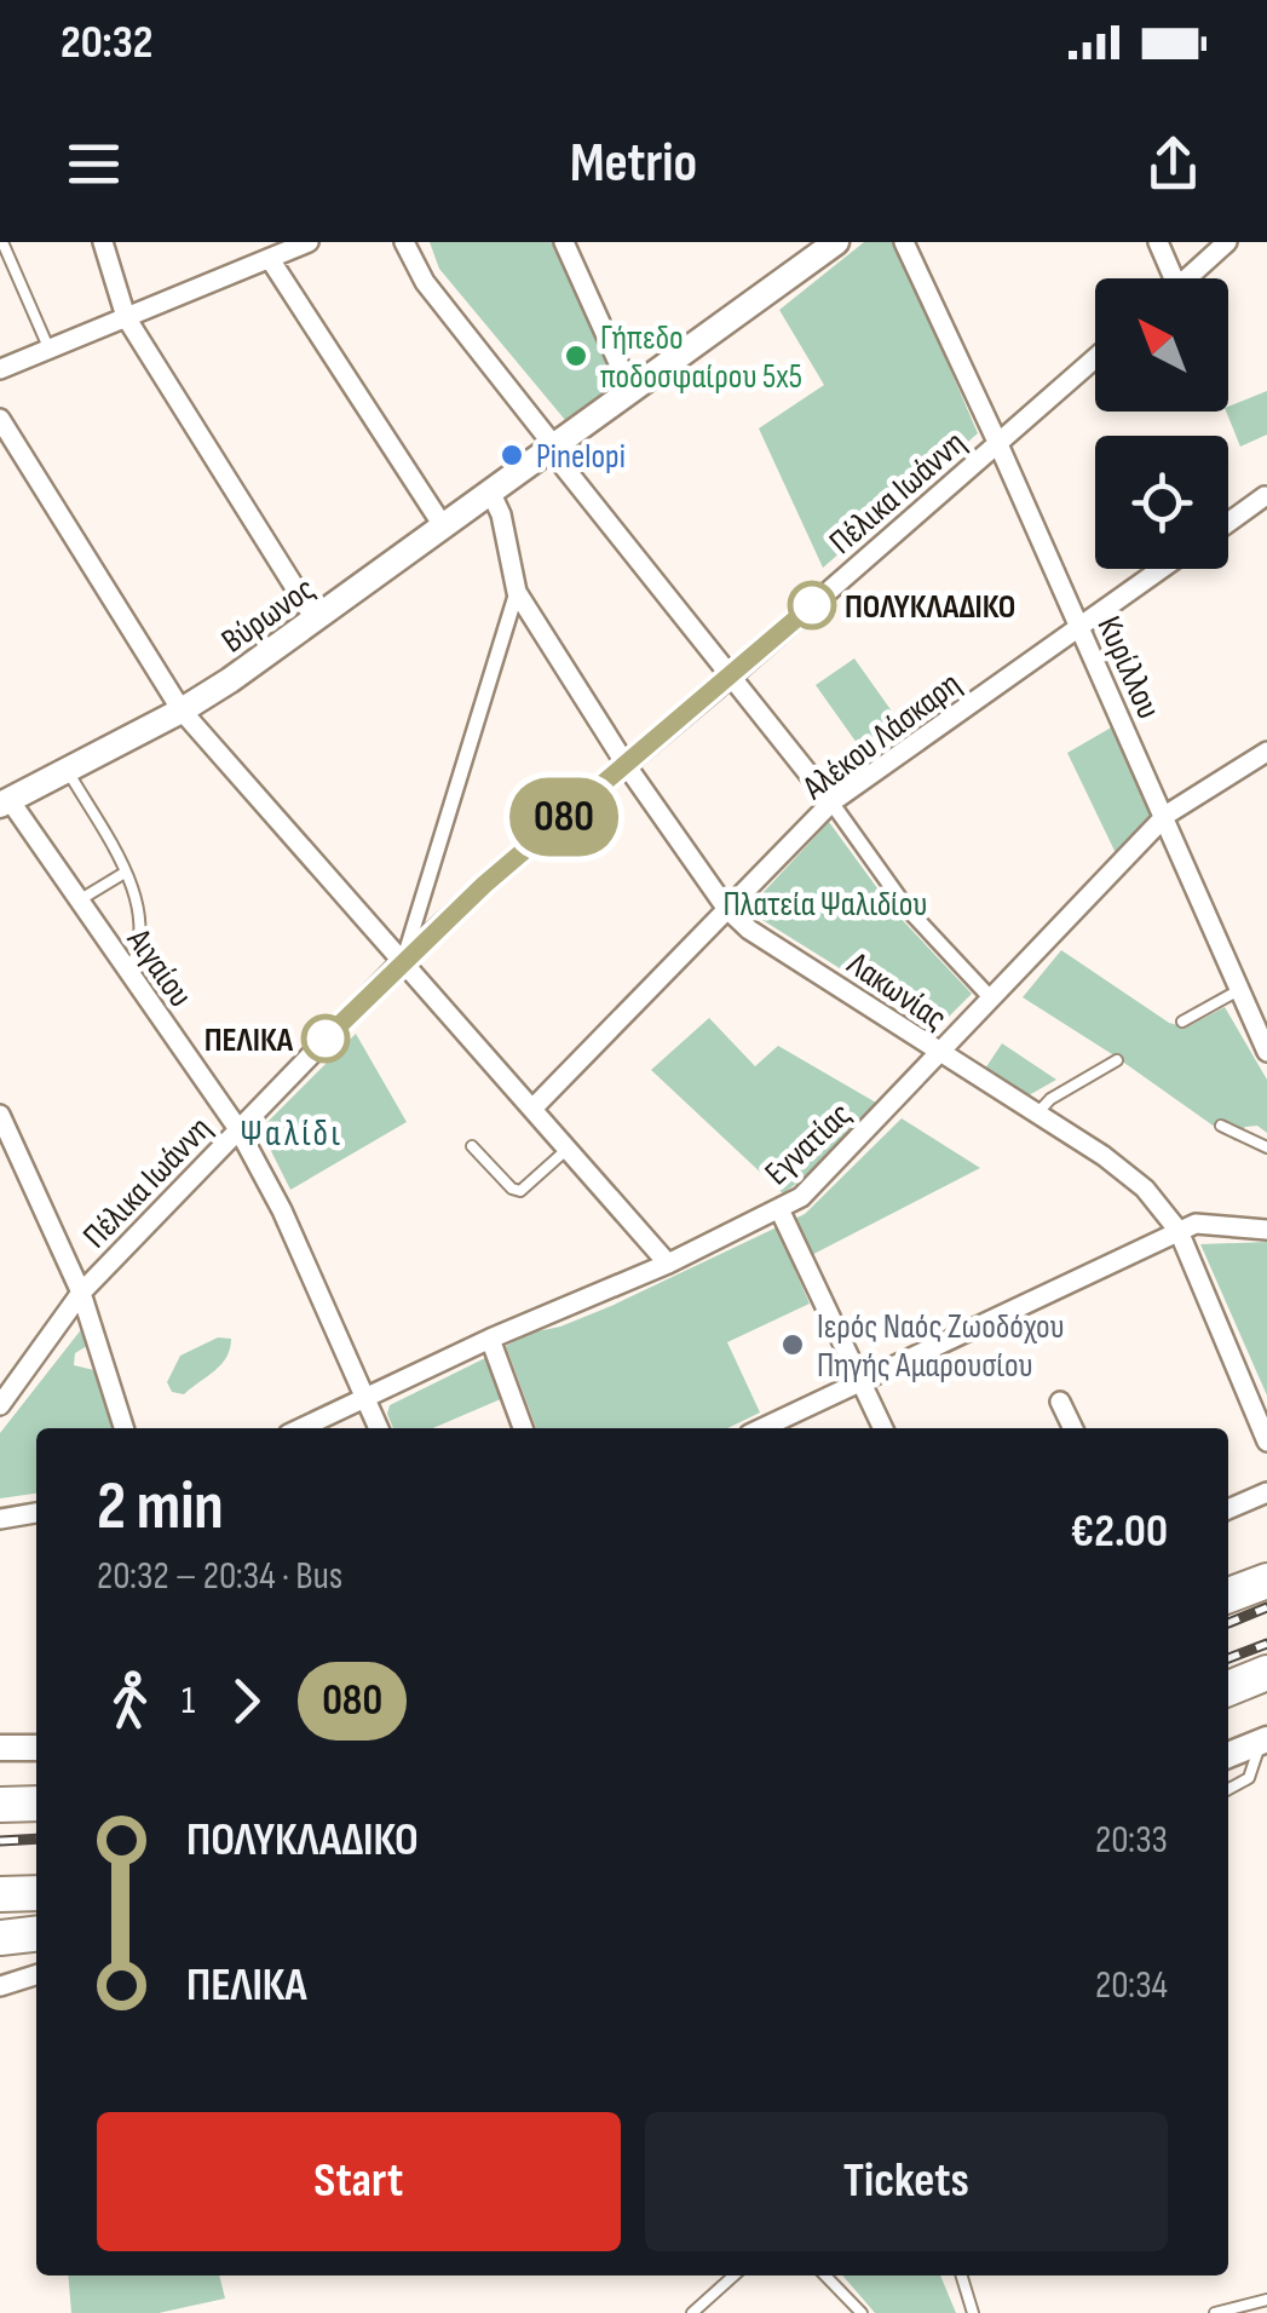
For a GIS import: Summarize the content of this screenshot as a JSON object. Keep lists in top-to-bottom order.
{
  "streets": {
    "street": [
      "Πέλικα Ιωάννη",
      "Βύρωνος",
      "Κυρίλλου",
      "Αλέκου Λάσκαρη",
      "Αιγαίου",
      "Λακωνίας",
      "Εγνατίας"
    ]
  },
  "crossings": [
    ["Πέλικα Ιωάννη", "Κυρίλλου"],
    ["Πέλικα Ιωάννη", "Αιγαίου"],
    ["Πέλικα Ιωάννη", "Λακωνίας"],
    ["Βύρωνος", "Αιγαίου"],
    ["Βύρωνος", "Λακωνίας"],
    ["Κυρίλλου", "Αλέκου Λάσκαρη"],
    ["Κυρίλλου", "Εγνατίας"],
    ["Αλέκου Λάσκαρη", "Λακωνίας"],
    ["Αιγαίου", "Εγνατίας"],
    ["Λακωνίας", "Εγνατίας"]
  ],
  "districts": ["Ψαλίδι"],
  "parks": ["Πλατεία Ψαλιδίου"],
  "places": [
    "Γήπεδο ποδοσφαίρου 5x5",
    "Pinelopi",
    "ΠΟΛΥΚΛΑΔΙΚΟ",
    "ΠΕΛΙΚΑ",
    "Ιερός Ναός Ζωοδόχου Πηγής Αμαρουσίου"
  ],
  "lines": ["bus line 080"],
  "north": "top left",
  "page": {
    "status": "20:32",
    "header": "Metrio",
    "on_map": "080",
    "heading": ["2 min", "20:32 – 20:34 · Bus", "€2.00"],
    "legs": ["1", "080"],
    "list": [
      {
        "name": "ΠΟΛΥΚΛΑΔΙΚΟ",
        "value": "20:33"
      },
      {
        "name": "ΠΕΛΙΚΑ",
        "value": "20:34"
      }
    ],
    "buttons": ["Start", "Tickets"]
  }
}
